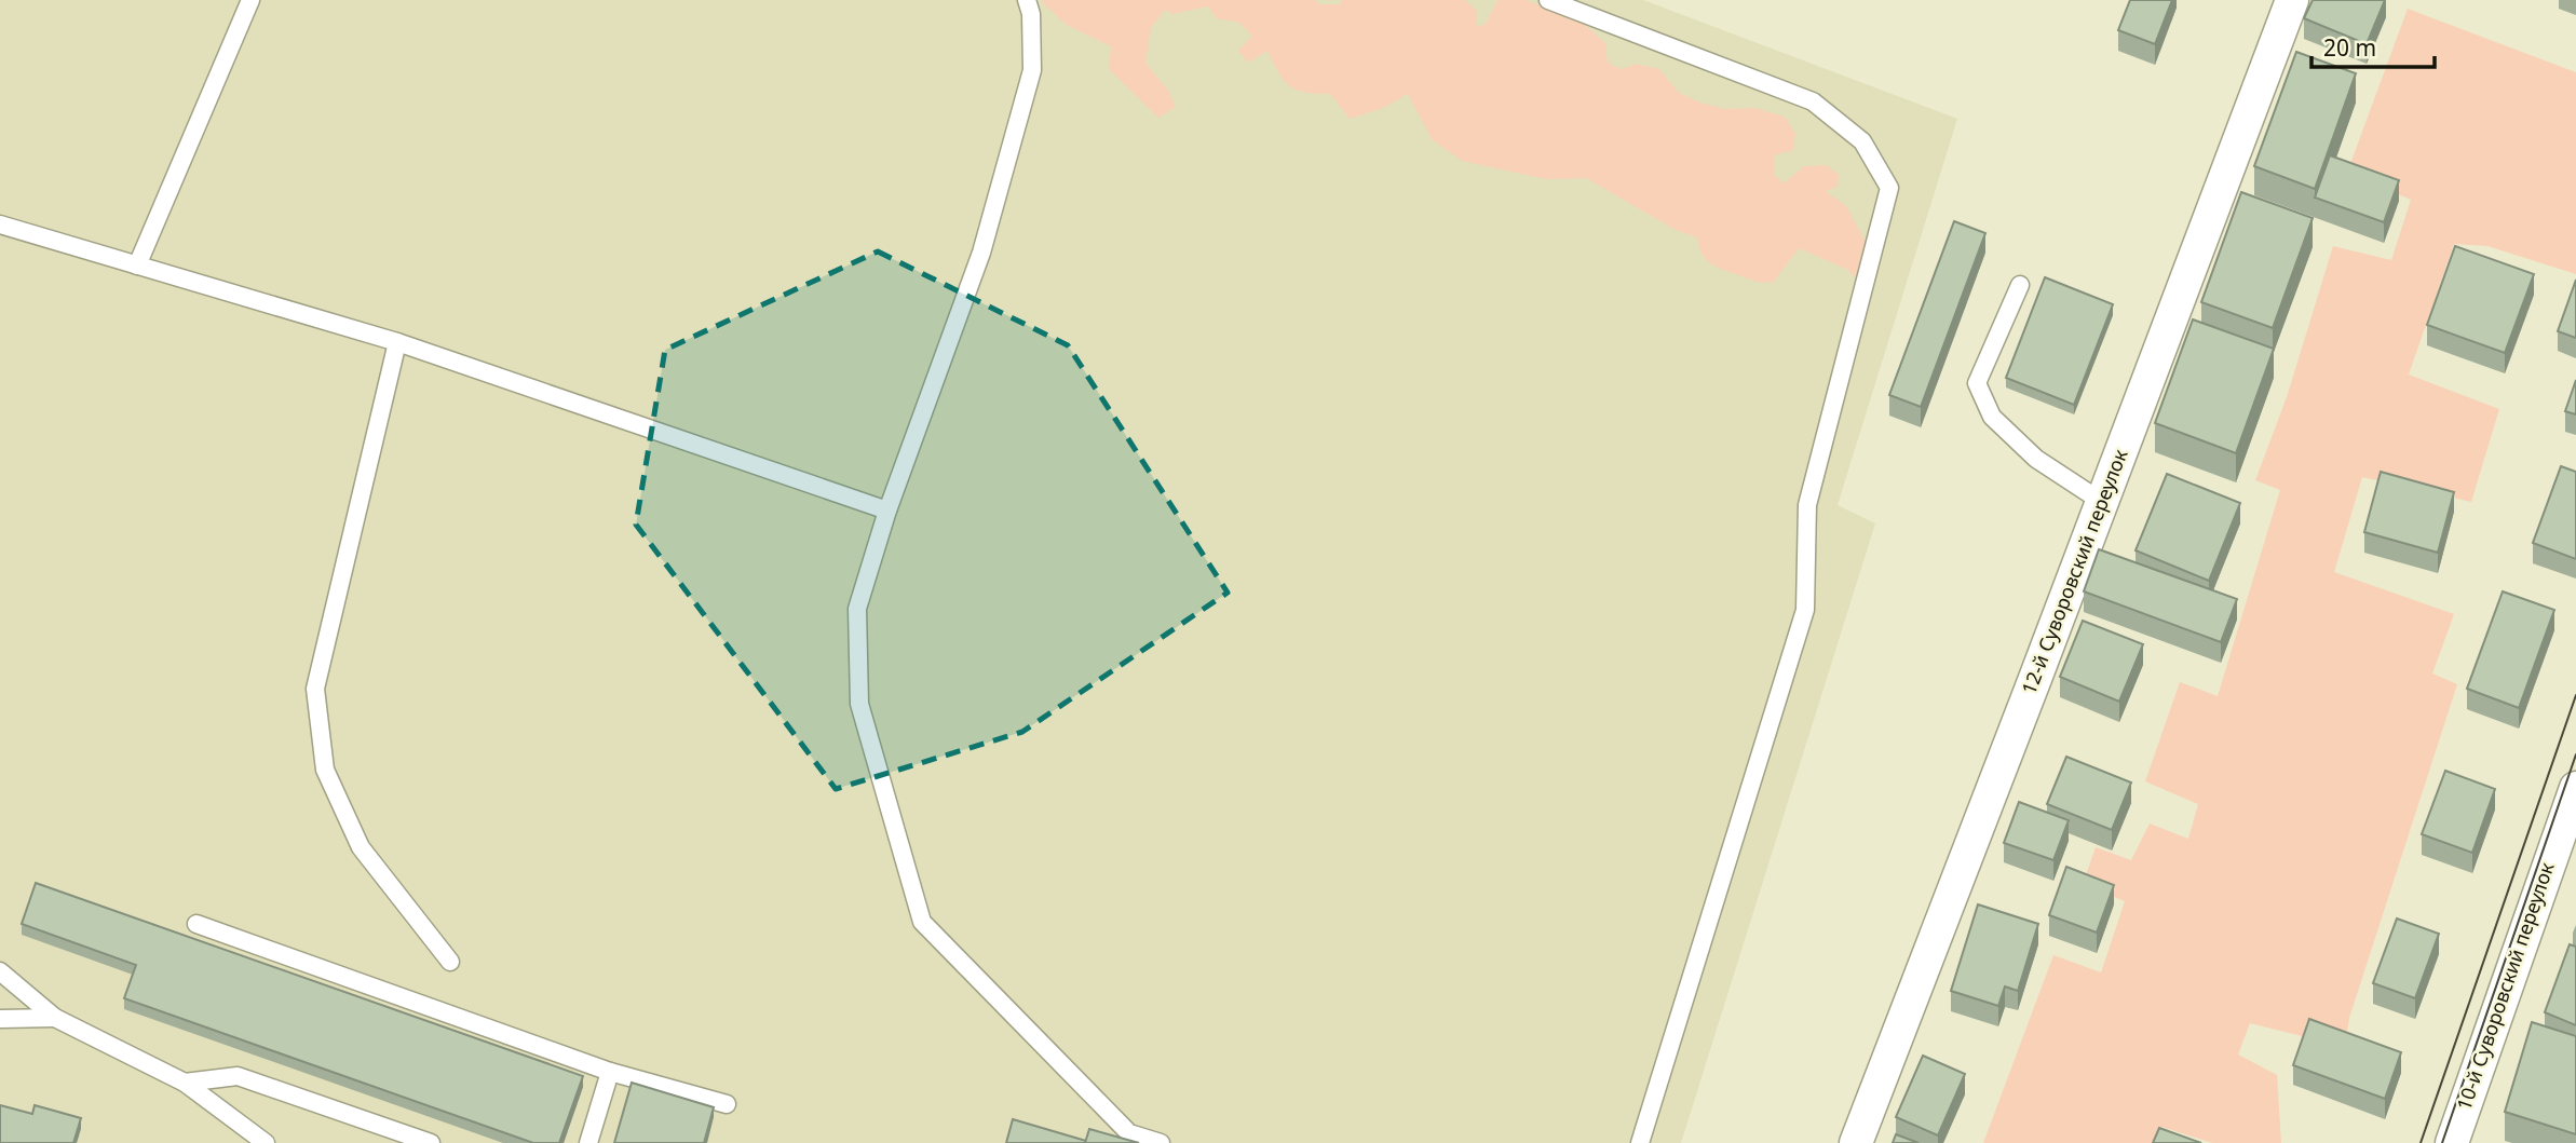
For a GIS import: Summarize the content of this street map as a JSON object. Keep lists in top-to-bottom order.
{
  "streets": {
    "street": ["12-й Суворовский переулок", "10-й Суворовский переулок"]
  },
  "scale_bar": "20 m"
}
